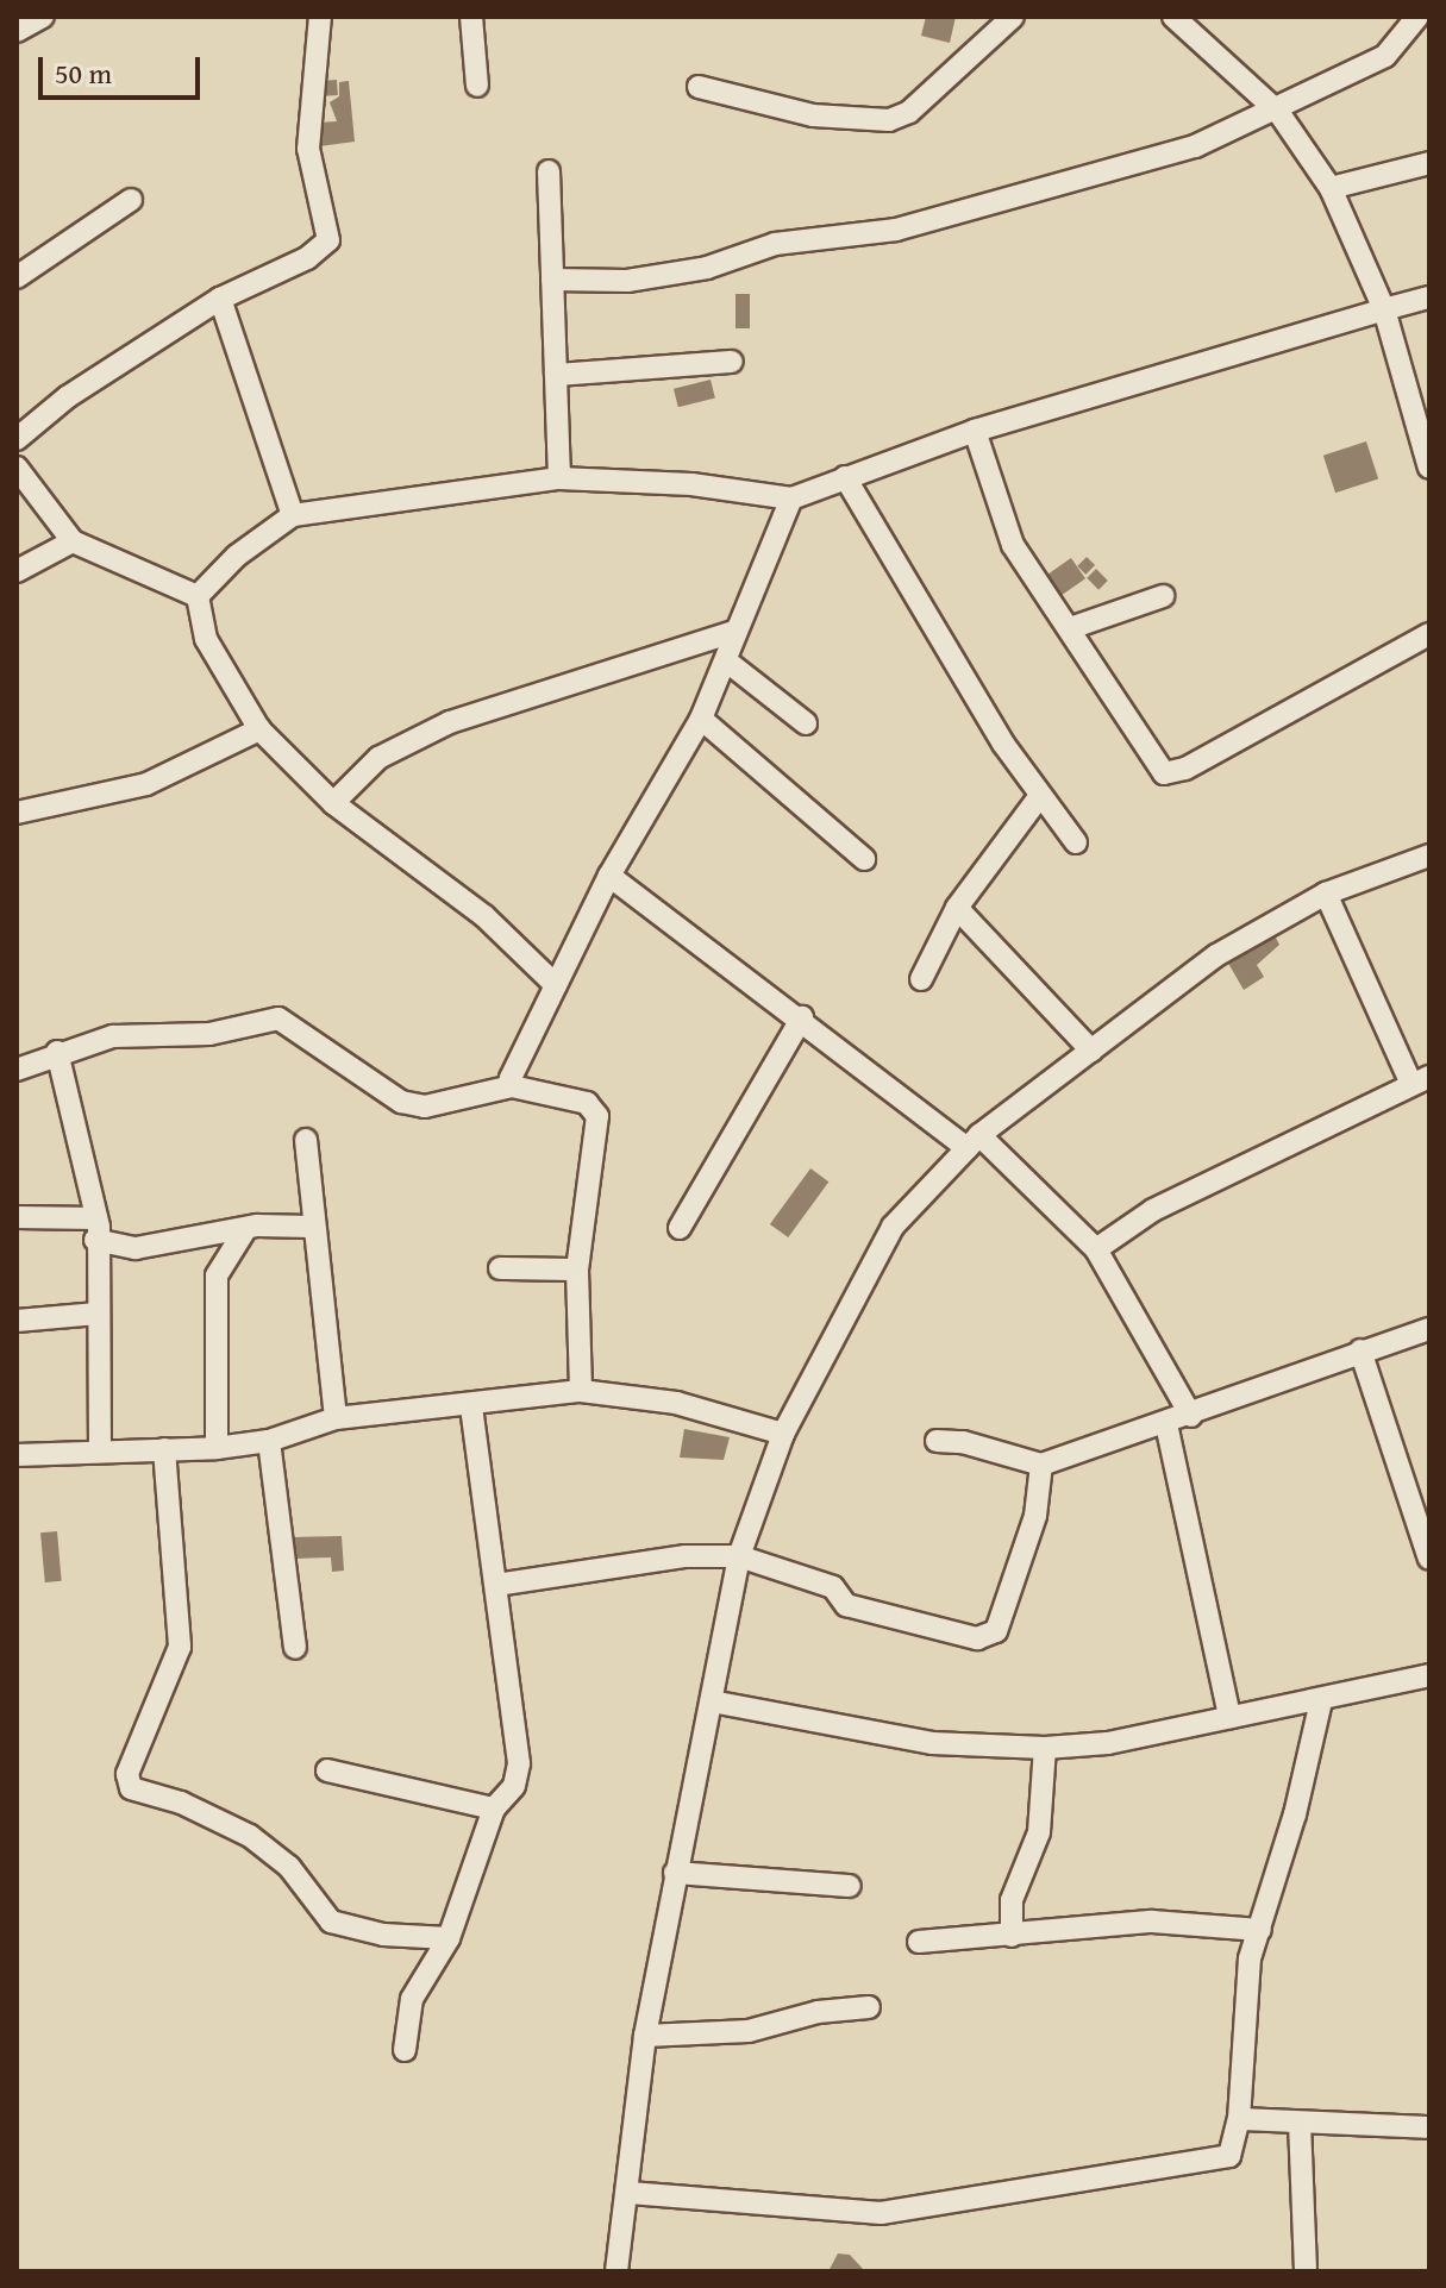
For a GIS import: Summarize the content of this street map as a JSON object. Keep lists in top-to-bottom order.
{
  "scale_bar": "50 m"
}
